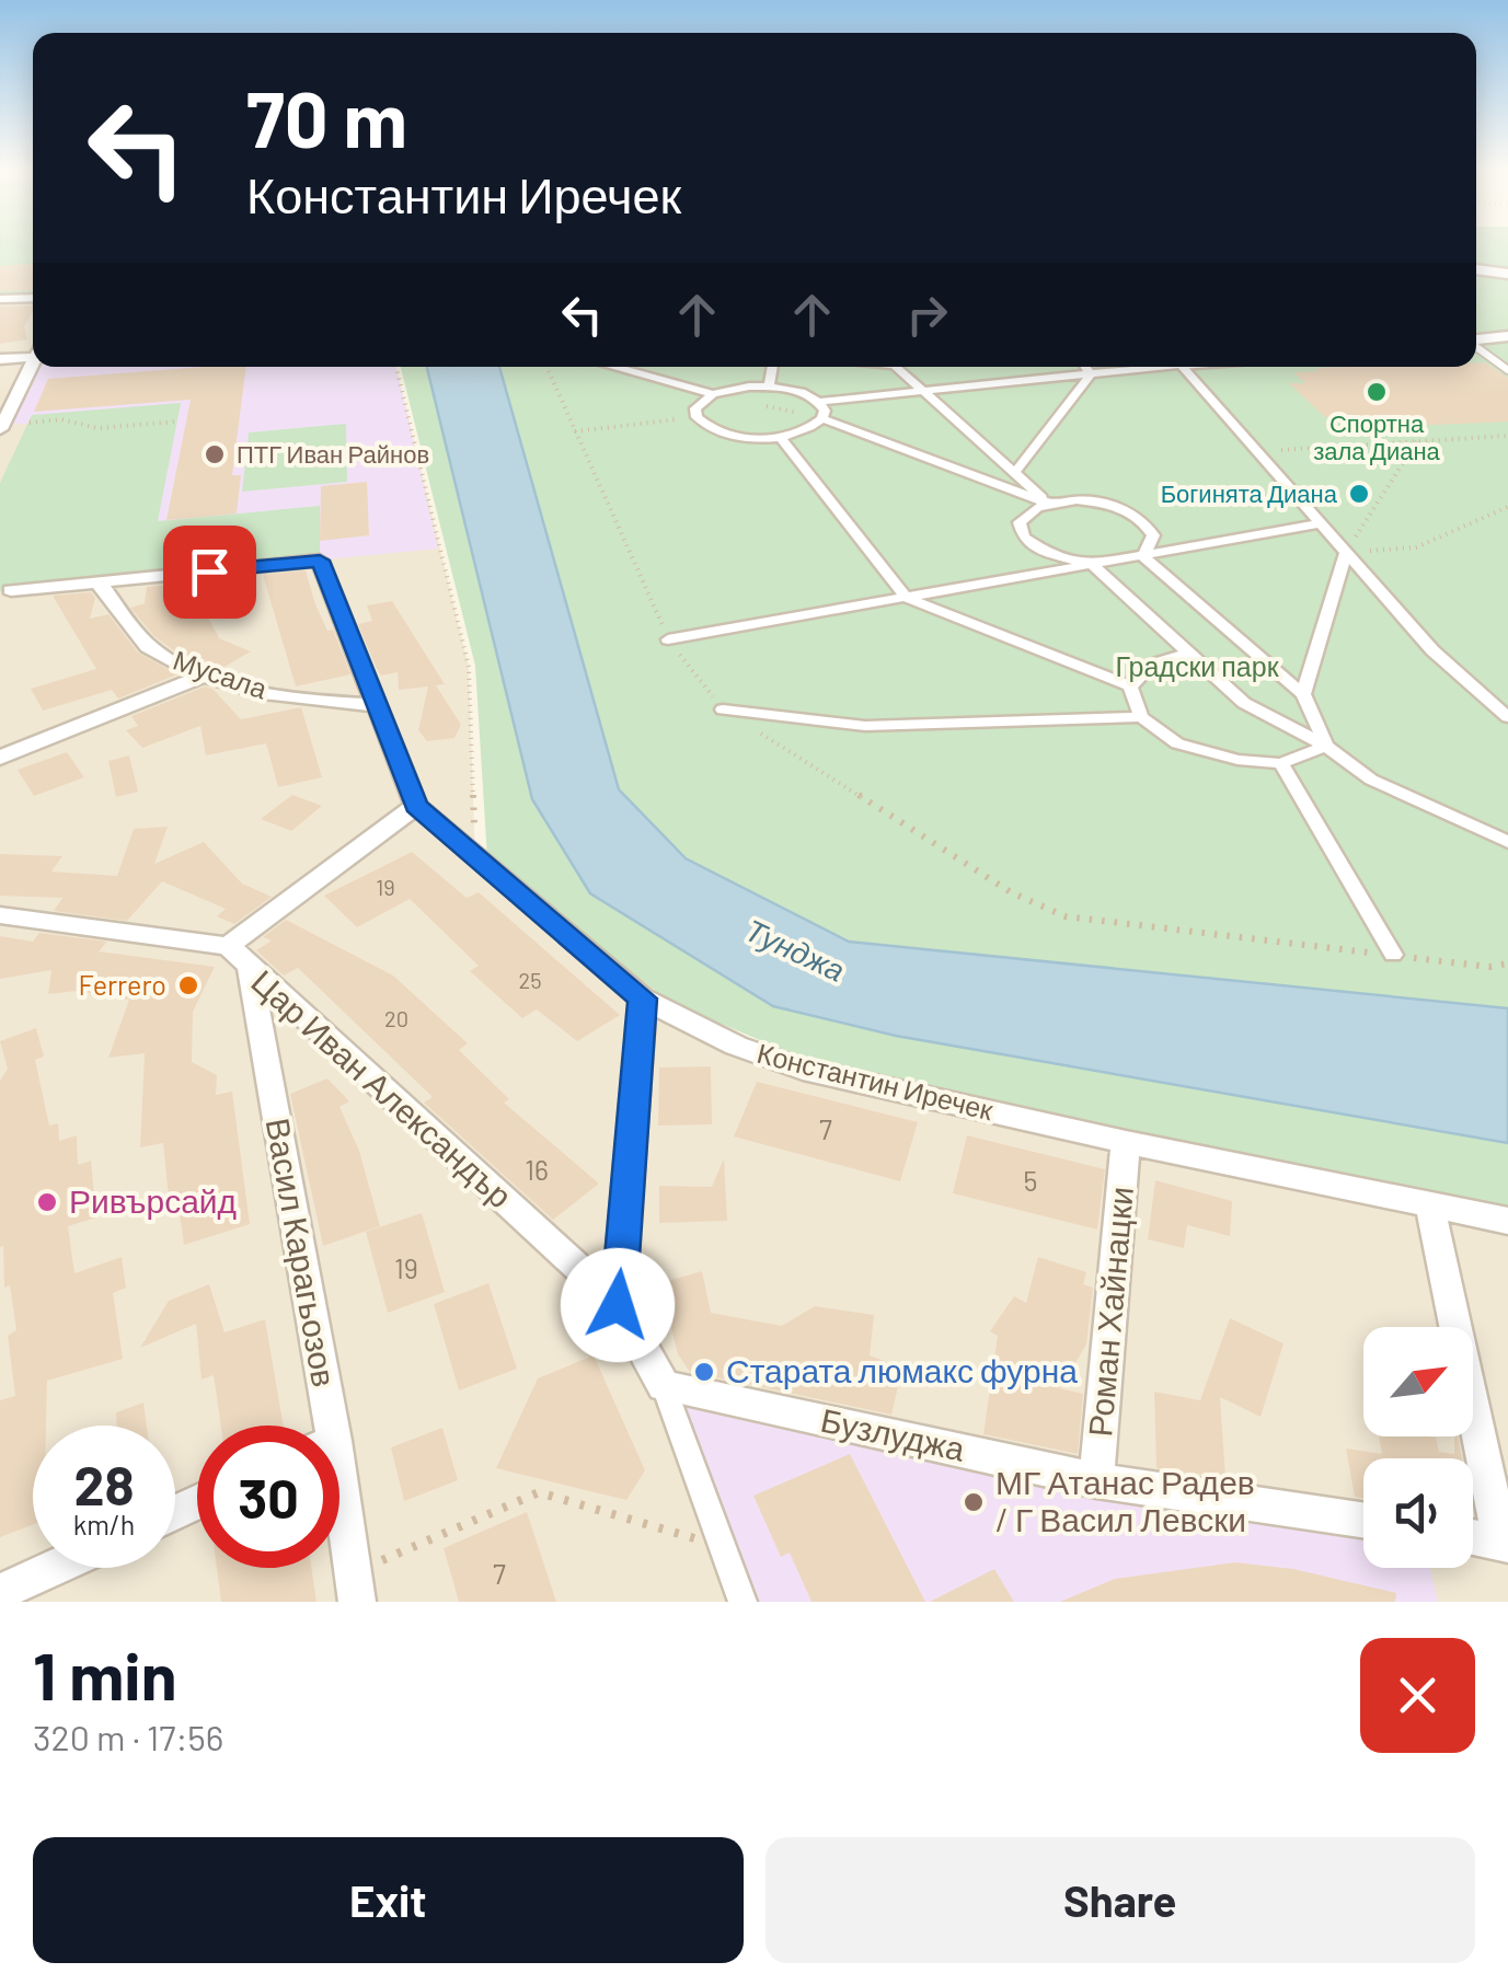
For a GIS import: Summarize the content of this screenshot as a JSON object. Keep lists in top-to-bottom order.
{
  "streets": {
    "street": [
      "Мусала",
      "Константин Иречек",
      "Цар Иван Александър",
      "Васил Карагьозов",
      "Роман Хайнацки",
      "Бузлуджа"
    ]
  },
  "crossings": [
    ["Константин Иречек", "Цар Иван Александър"],
    ["Константин Иречек", "Роман Хайнацки"],
    ["Цар Иван Александър", "Васил Карагьозов"],
    ["Цар Иван Александър", "Бузлуджа"],
    ["Роман Хайнацки", "Бузлуджа"]
  ],
  "water": ["Тунджа"],
  "parks": ["Градски парк"],
  "places": [
    "Спортна зала Диана",
    "ПТГ Иван Райнов",
    "Богинята Диана",
    "Ferrero",
    "Ривърсайд",
    "Старата люмакс фурна",
    "МГ Атанас Радев / Г Васил Левски"
  ],
  "house_numbers": [
    "19",
    "25",
    "20",
    "7",
    "16",
    "5",
    "19",
    "7"
  ],
  "north": "top right",
  "page": {
    "turn": ["70 m", "Константин Иречек"],
    "speed": "28 km/h",
    "limit": "30",
    "heading": ["1 min", "320 m · 17:56"],
    "buttons": ["Exit", "Share"]
  }
}
